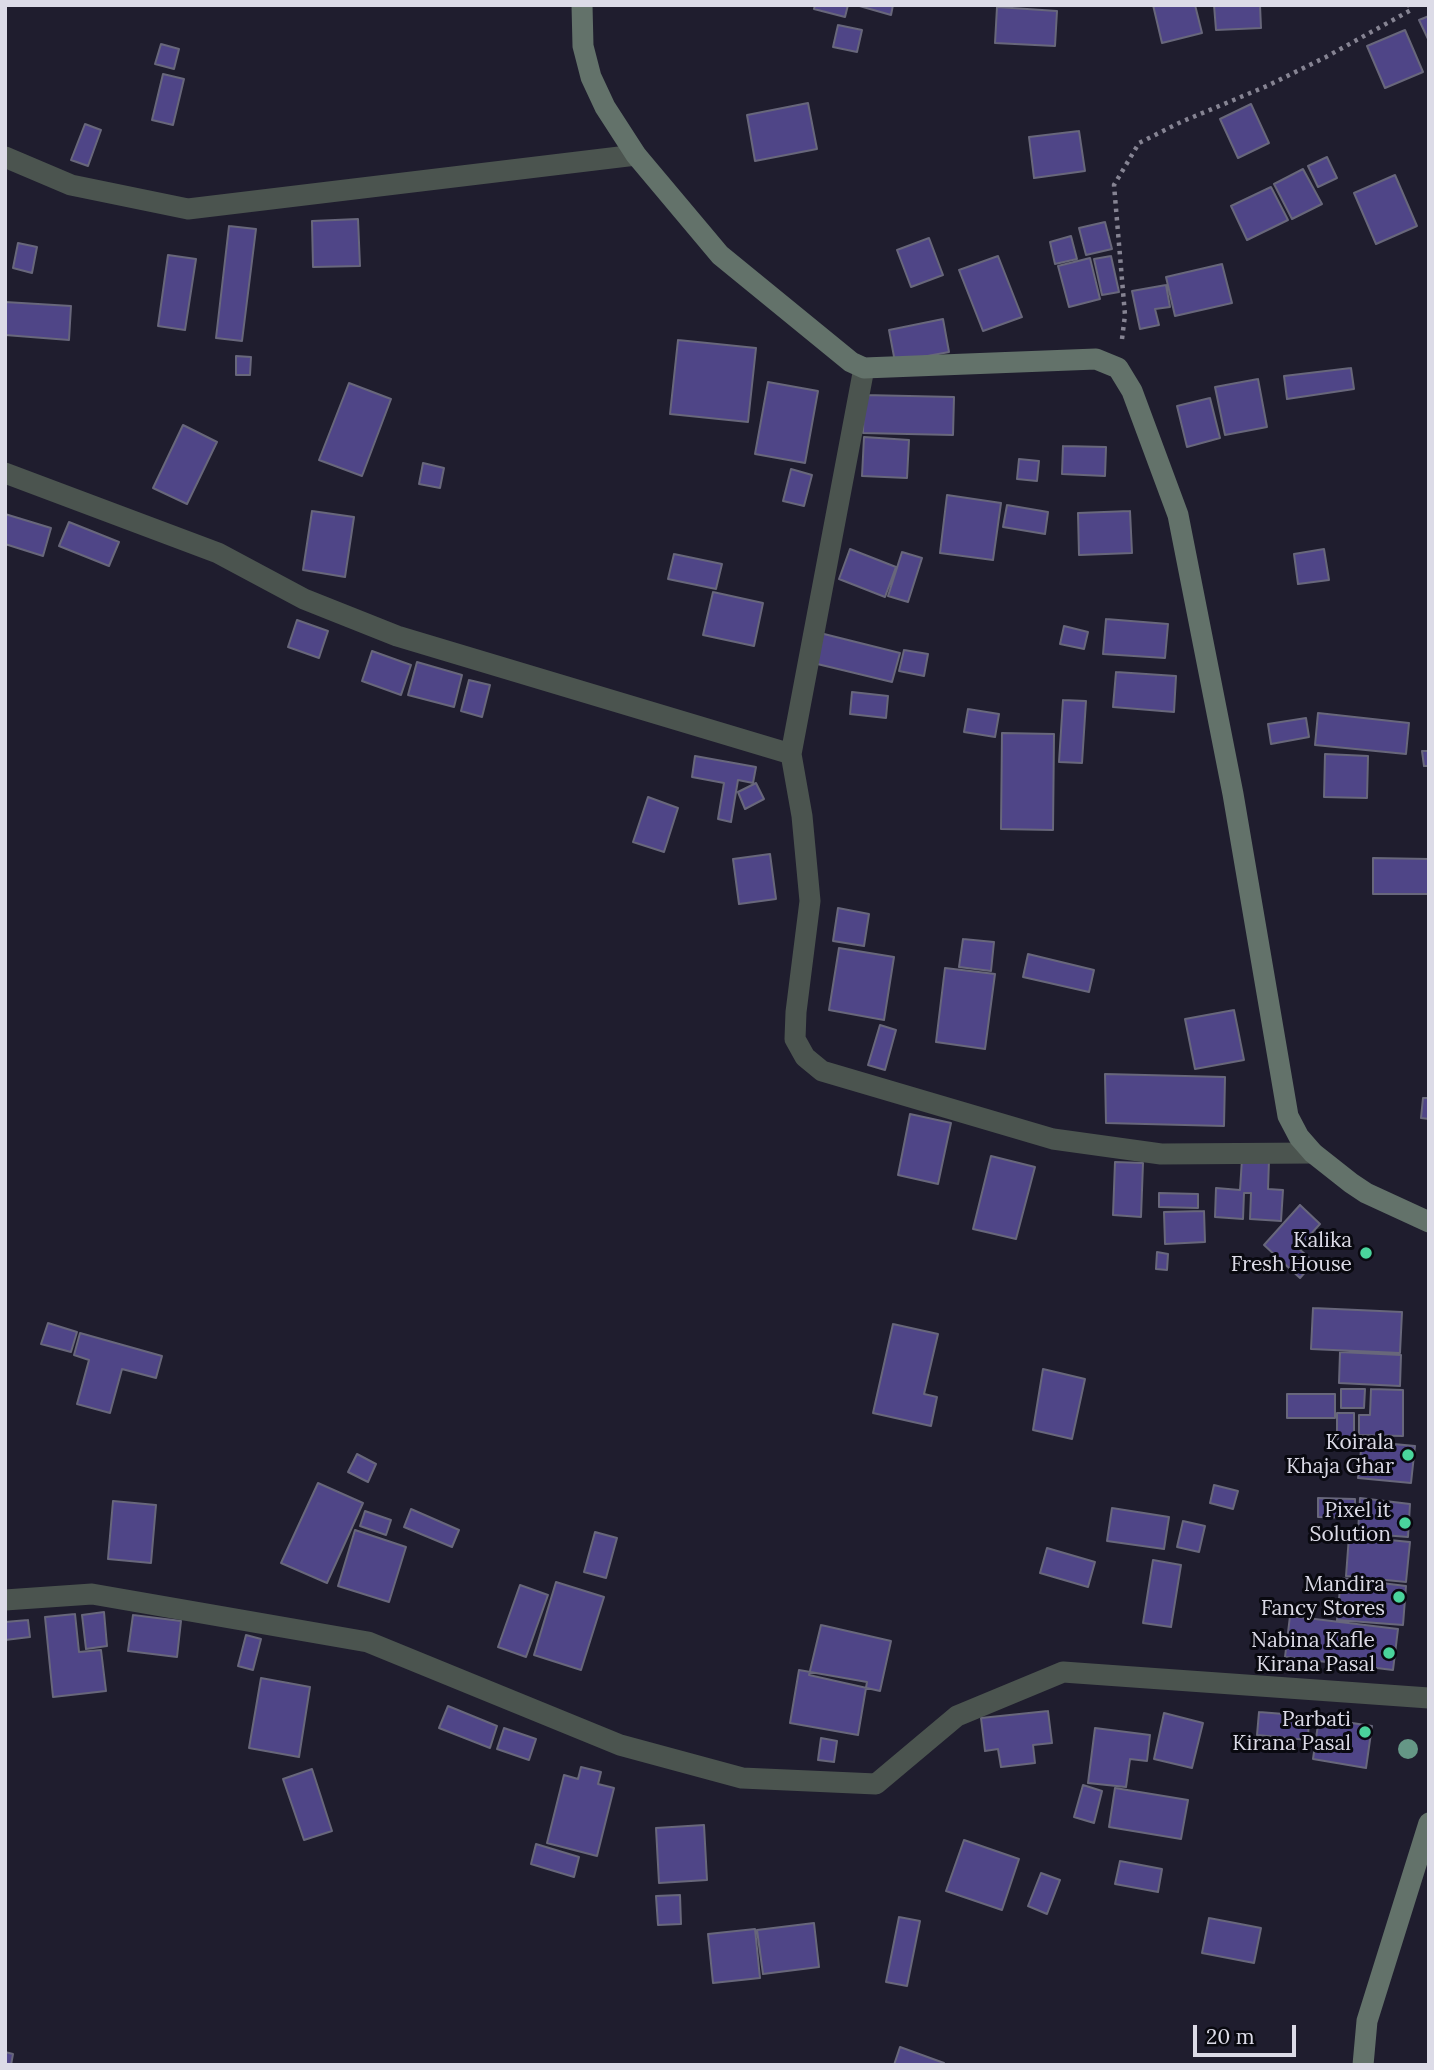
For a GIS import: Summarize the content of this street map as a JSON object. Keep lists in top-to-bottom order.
{
  "places": [
    "Kalika Fresh House",
    "Koirala Khaja Ghar",
    "Pixel it Solution",
    "Mandira Fancy Stores",
    "Nabina Kafle Kirana Pasal",
    "Parbati Kirana Pasal"
  ],
  "scale_bar": "20 m"
}
